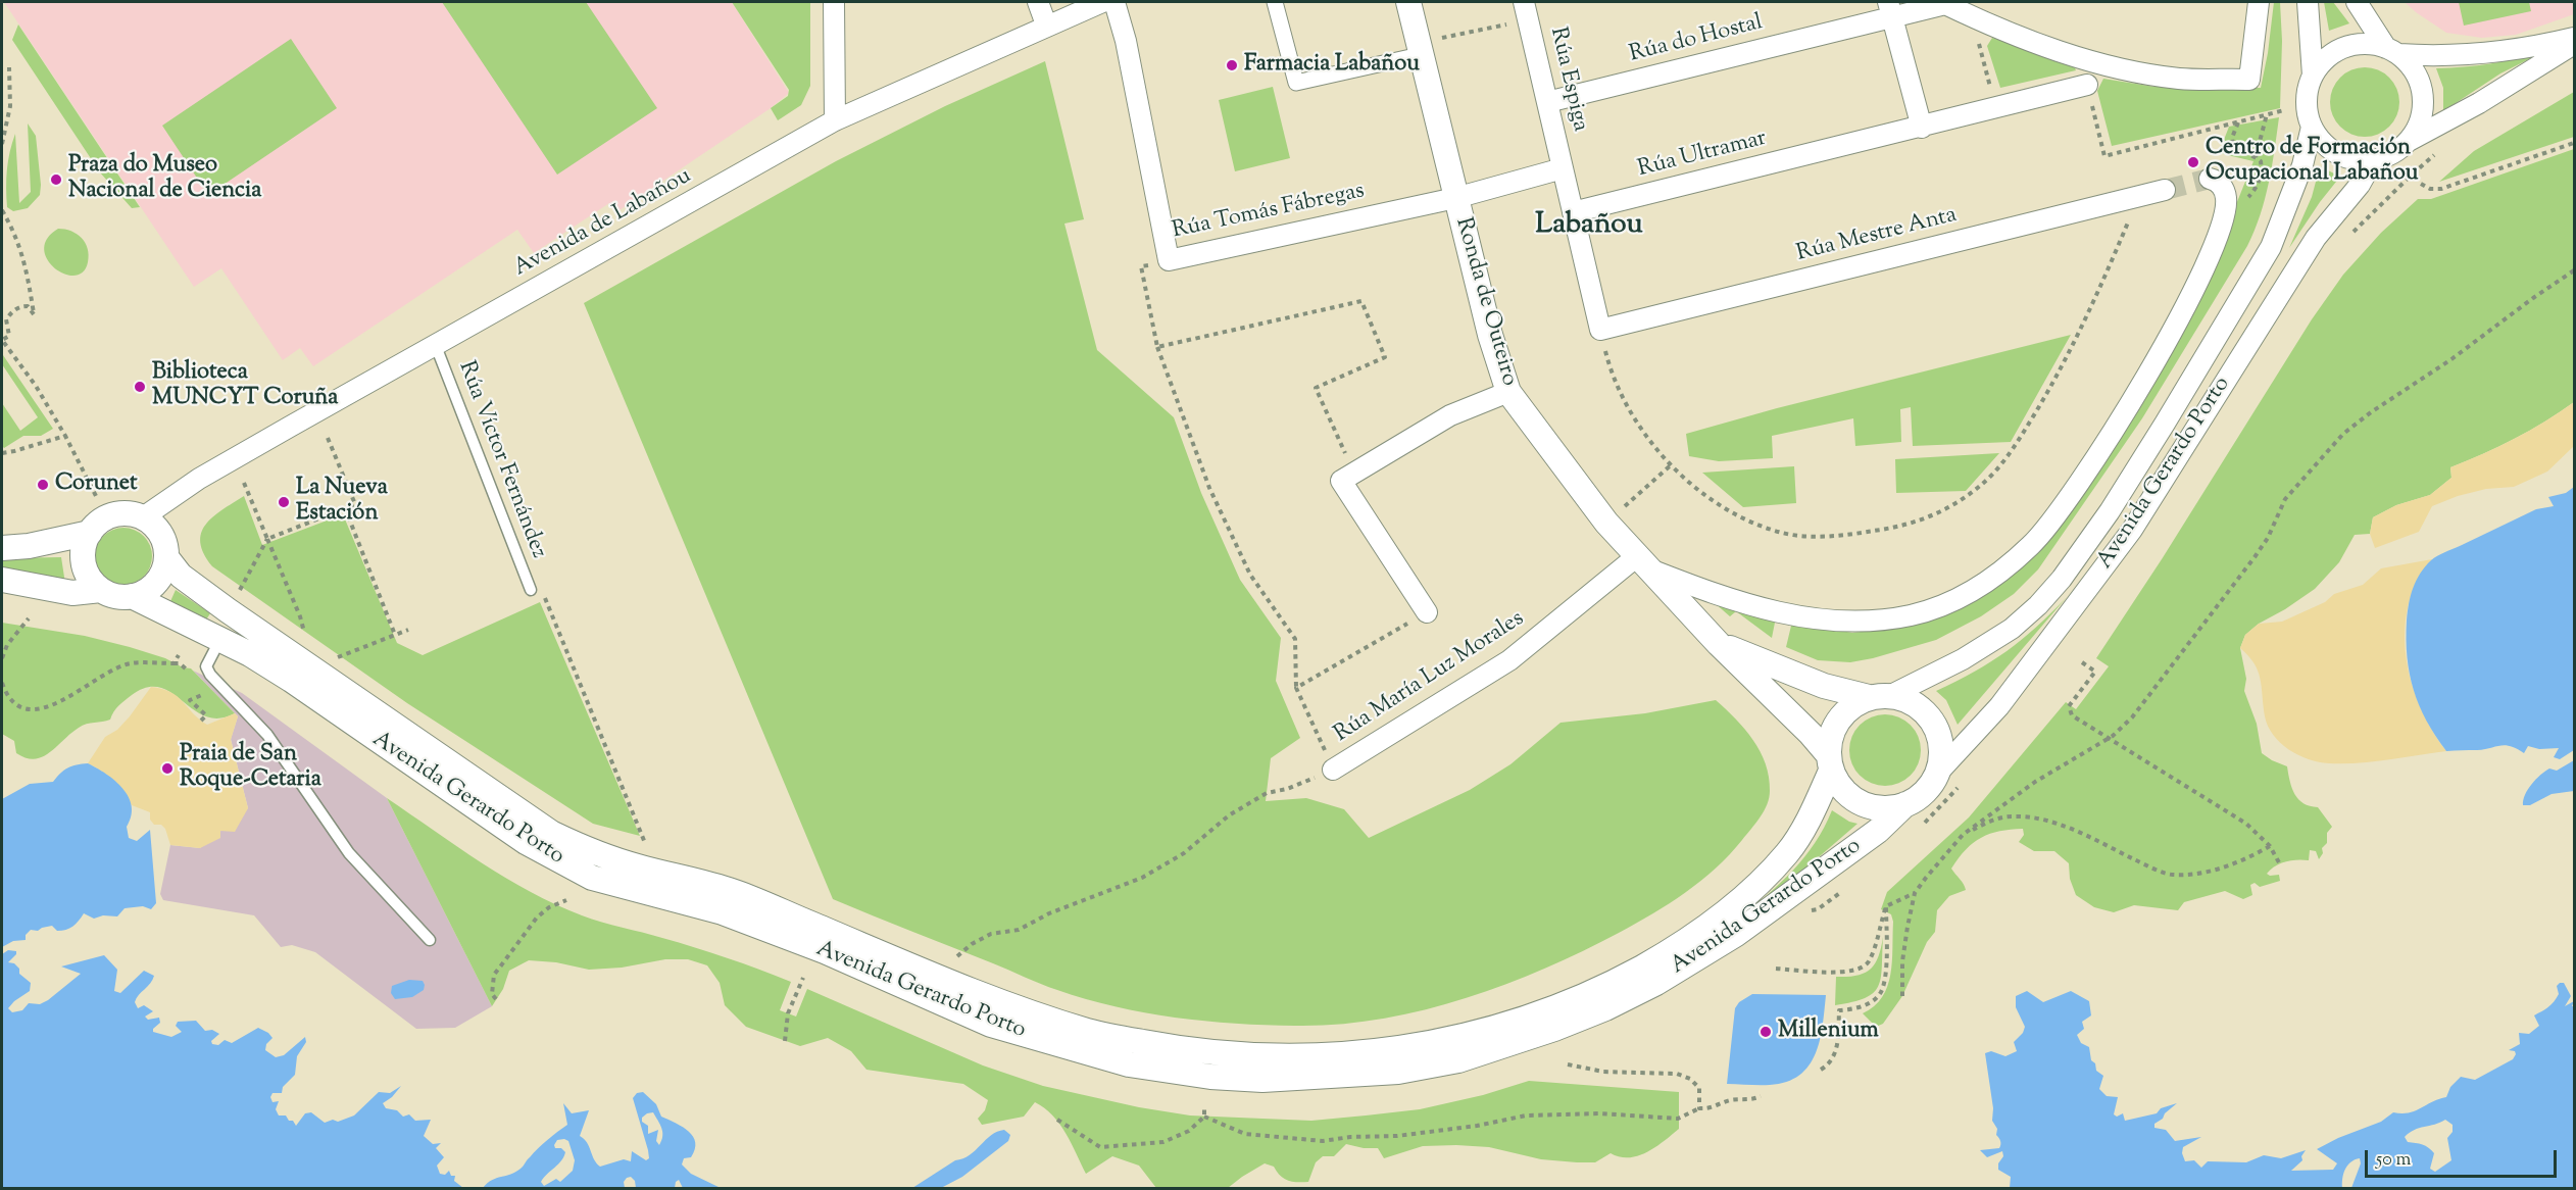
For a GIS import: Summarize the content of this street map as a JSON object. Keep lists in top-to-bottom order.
{
  "streets": {
    "street": [
      "Rúa do Hostal",
      "Rúa Espiga",
      "Rúa Ultramar",
      "Rúa Tomás Fábregas",
      "Avenida de Labañou",
      "Rúa Mestre Anta",
      "Ronda de Outeiro",
      "Avenida Gerardo Porto",
      "Rúa María Luz Morales"
    ],
    "lane": ["Rúa Víctor Fernández"]
  },
  "crossings": [
    ["Rúa do Hostal", "Rúa Espiga"],
    ["Rúa Espiga", "Rúa Ultramar"],
    ["Rúa Espiga", "Rúa Tomás Fábregas"],
    ["Rúa Espiga", "Rúa Mestre Anta"],
    ["Rúa Espiga", "Ronda de Outeiro"],
    ["Rúa Tomás Fábregas", "Ronda de Outeiro"],
    ["Avenida de Labañou", "Rúa Víctor Fernández"],
    ["Avenida de Labañou", "Avenida Gerardo Porto"],
    ["Ronda de Outeiro", "Avenida Gerardo Porto"],
    ["Ronda de Outeiro", "Rúa María Luz Morales"]
  ],
  "districts": ["Labañou"],
  "places": [
    "Farmacia Labañou",
    "Centro de Formación Ocupacional Labañou",
    "Praza do Museo Nacional de Ciencia",
    "Biblioteca MUNCYT Coruña",
    "Corunet",
    "La Nueva Estación",
    "Praia de San Roque-Cetaria",
    "Millenium"
  ],
  "scale_bar": "50 m"
}
